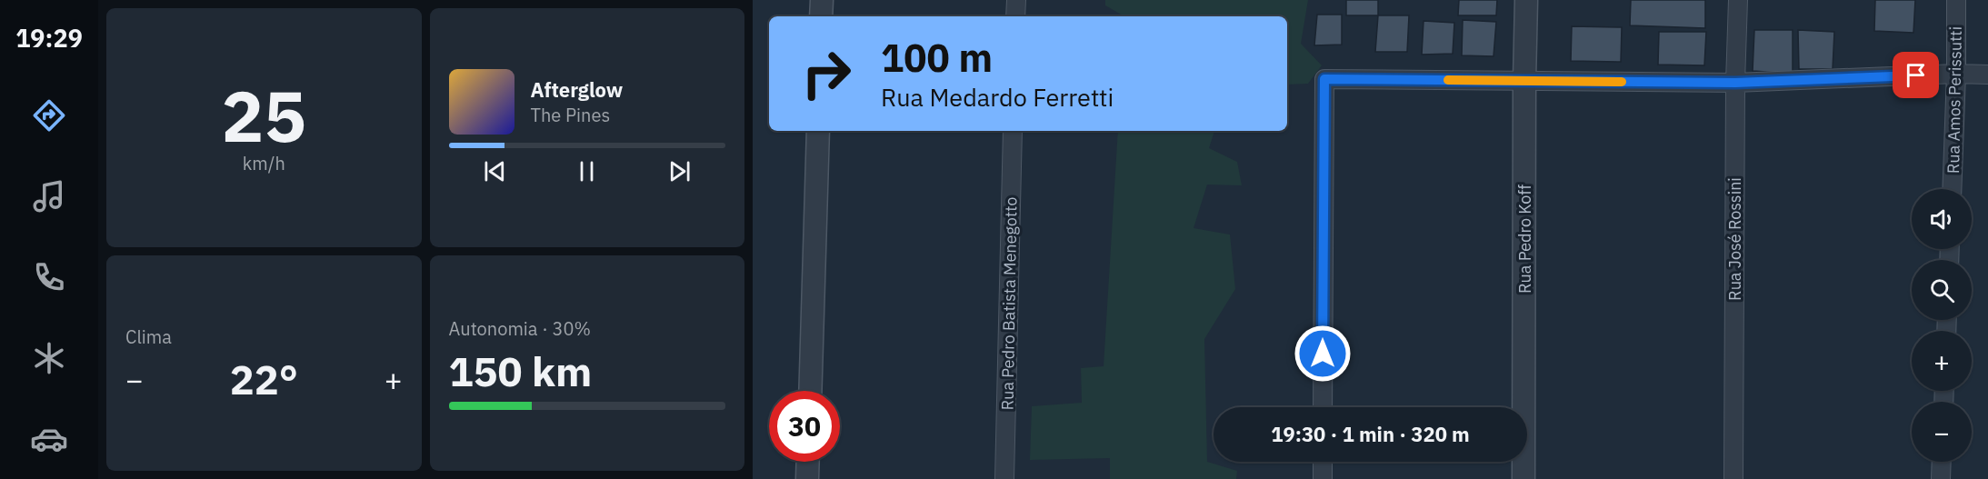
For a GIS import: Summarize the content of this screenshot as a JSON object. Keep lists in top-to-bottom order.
{
  "streets": {
    "street": [
      "Rua Amos Perissutti",
      "Rua Pedro Koff",
      "Rua José Rossini",
      "Rua Pedro Batista Menegotto"
    ]
  },
  "page": {
    "tabs": "19:29",
    "tile": [
      ["25", "km/h"],
      "Clima",
      ["Autonomia · 30%", "150 km"]
    ],
    "turn": ["100 m", "Rua Medardo Ferretti"],
    "song": ["Afterglow", "The Pines"],
    "map_buttons": ["+", "−"],
    "heat": ["−", "22°", "+"],
    "limit": "30",
    "trip": "19:30 · 1 min · 320 m"
  }
}
